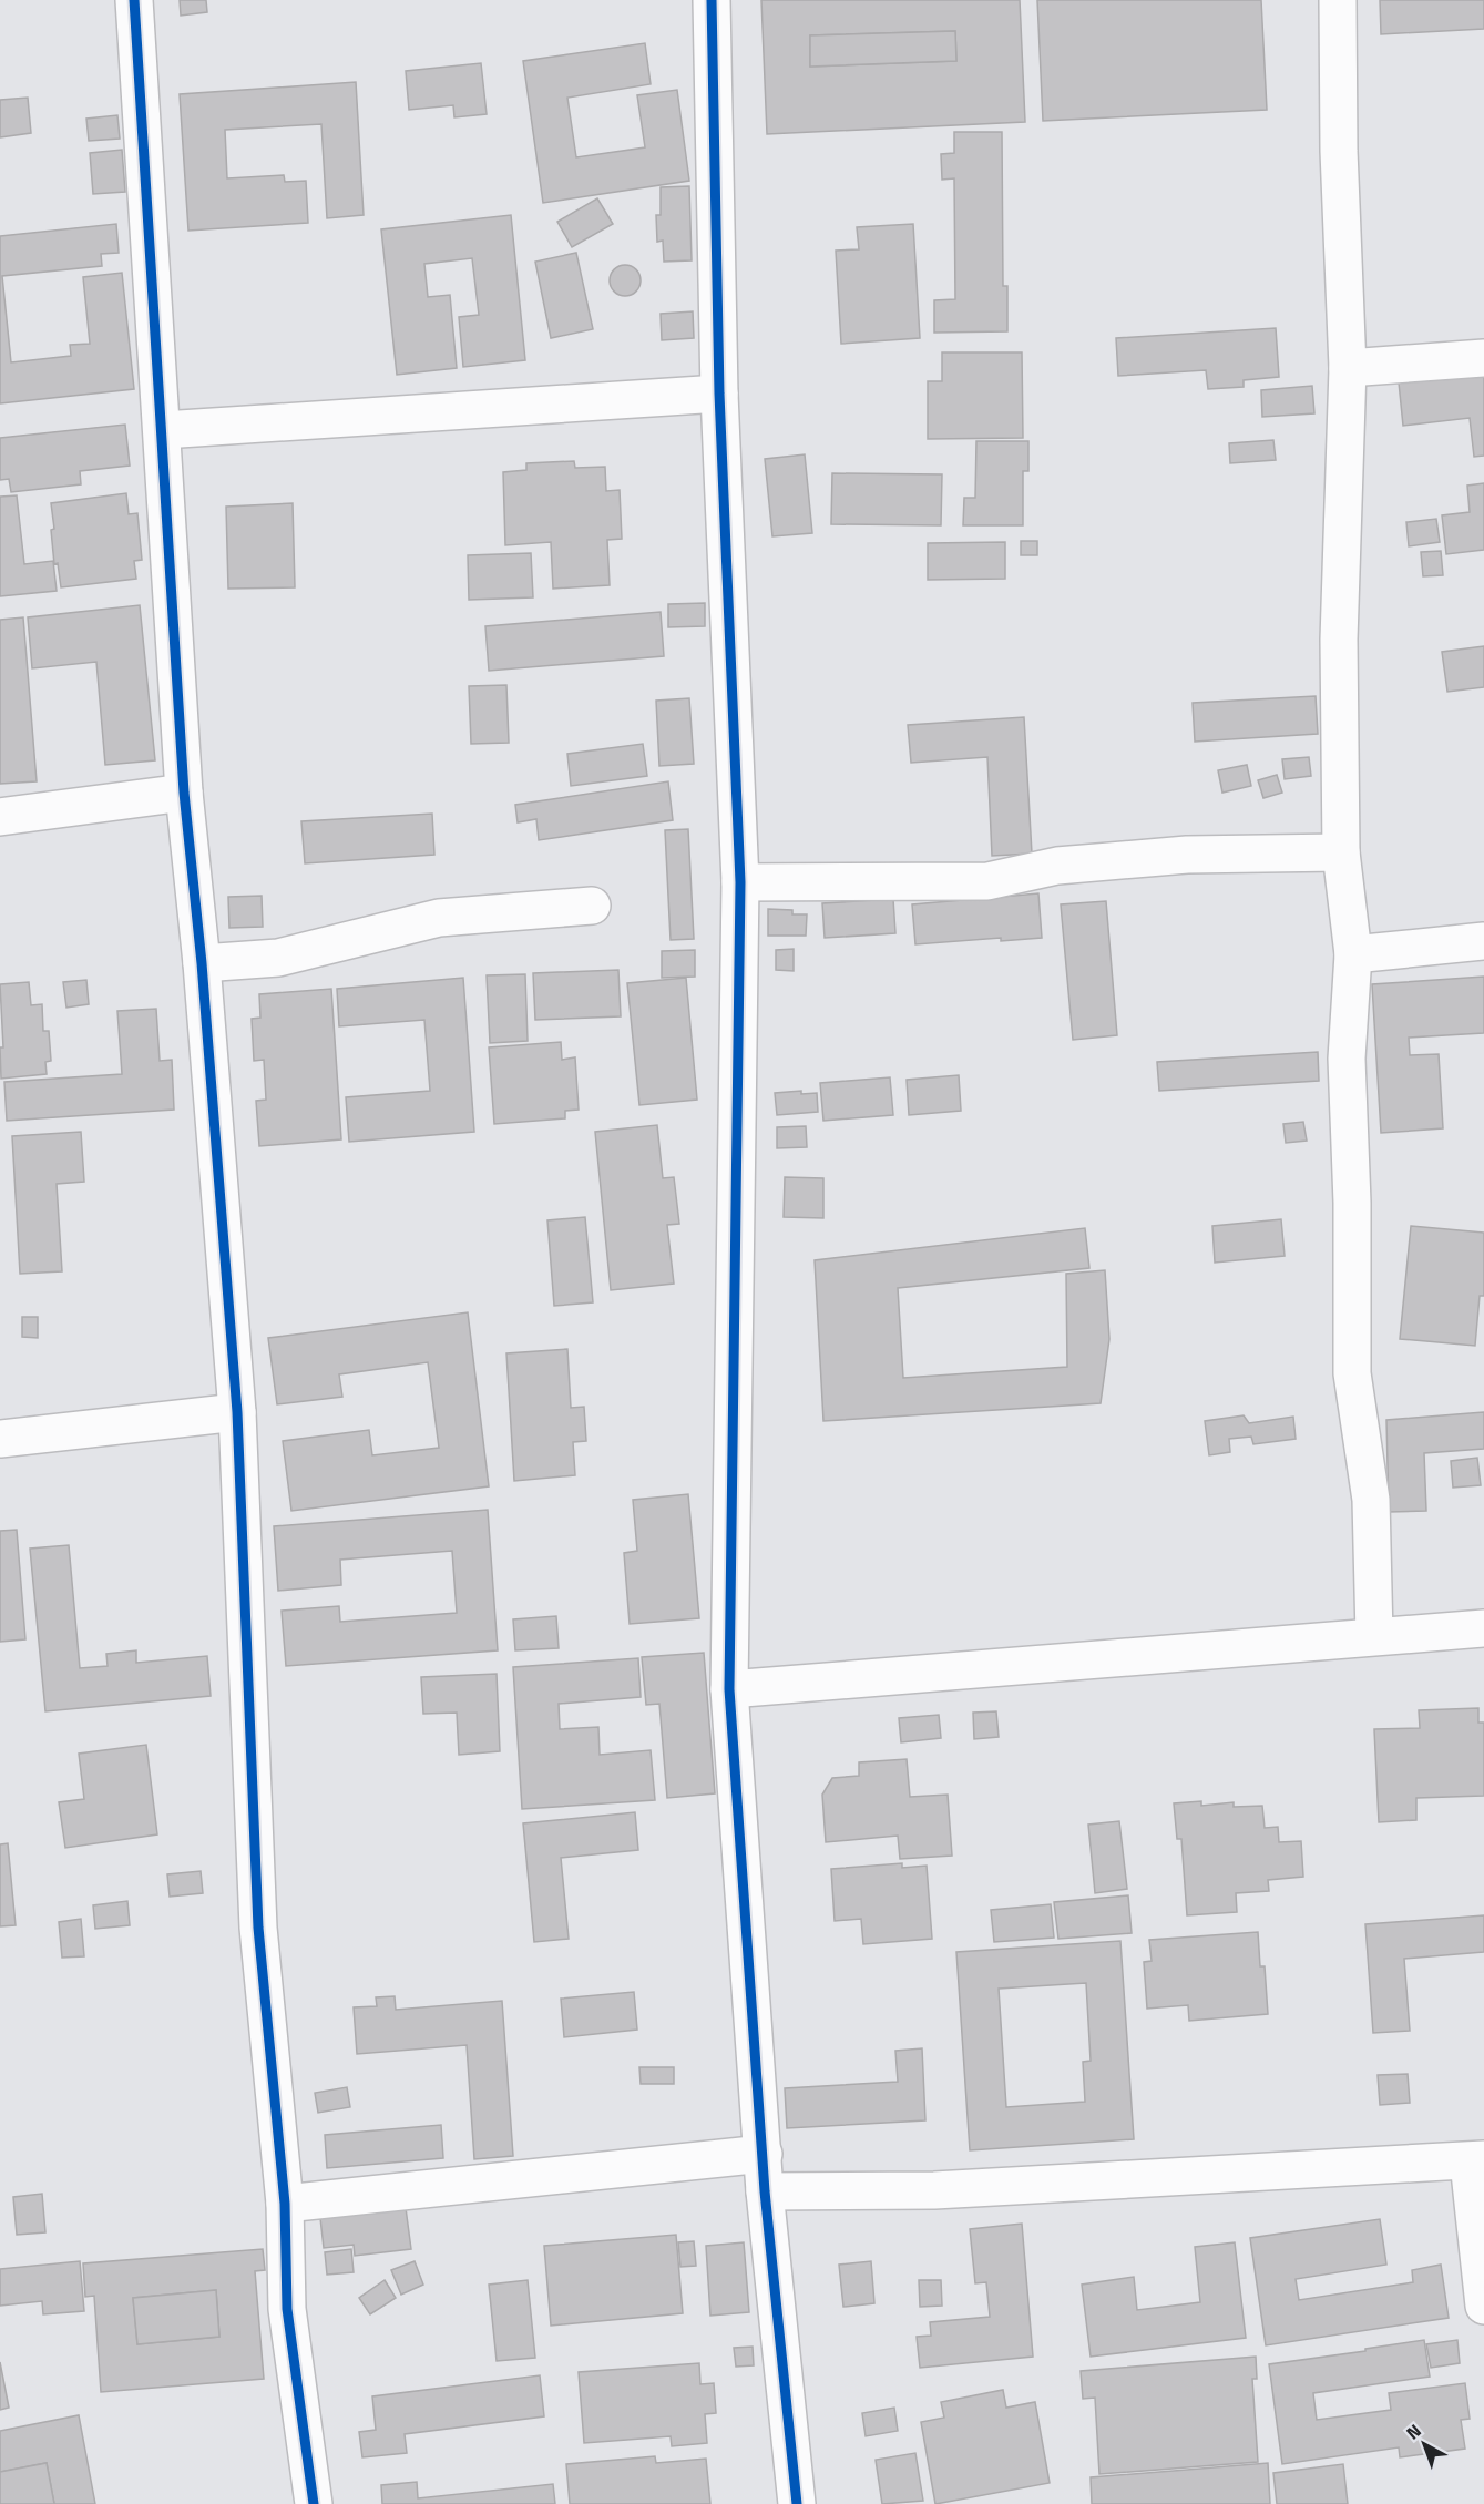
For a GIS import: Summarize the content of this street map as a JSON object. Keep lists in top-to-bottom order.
{
  "north": "top left"
}
